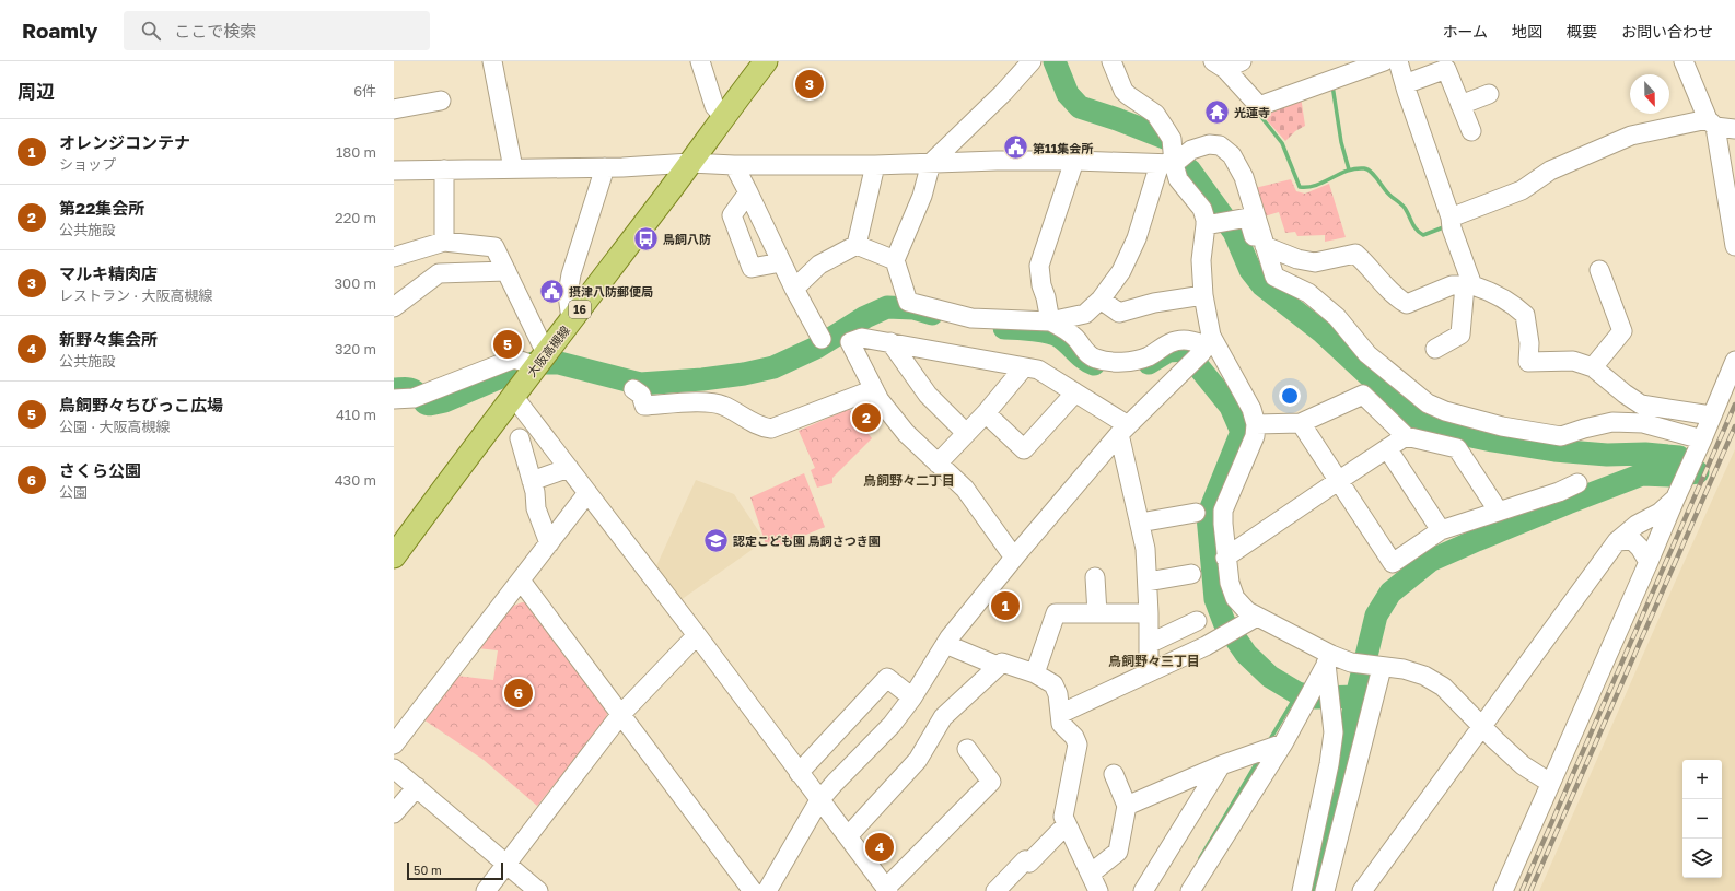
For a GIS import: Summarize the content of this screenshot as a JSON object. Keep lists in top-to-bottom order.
{
  "streets": {
    "main road": ["16", "大阪高槻線"]
  },
  "districts": ["鳥飼野々二丁目", "鳥飼野々三丁目"],
  "places": {
    "temple": ["光蓮寺"],
    "public building": ["第11集会所", "摂津八防郵便局"],
    "bus stop": ["鳥飼八防"],
    "school or university": ["認定こども園 鳥飼さつき園"]
  },
  "scale_bar": "50 m",
  "north": "bottom",
  "page": {
    "header": "Roamly",
    "search": "ここで検索",
    "nav": [
      "ホーム",
      "地図",
      "概要",
      "お問い合わせ"
    ],
    "heading": ["周辺", "6件"],
    "pins": [
      "3",
      "5",
      "2",
      "1",
      "6",
      "4"
    ],
    "list": [
      {
        "mark": "1",
        "name": "オレンジコンテナ",
        "note": "ショップ",
        "value": "180 m"
      },
      {
        "mark": "2",
        "name": "第22集会所",
        "note": "公共施設",
        "value": "220 m"
      },
      {
        "mark": "3",
        "name": "マルキ精肉店",
        "note": "レストラン · 大阪高槻線",
        "value": "300 m"
      },
      {
        "mark": "4",
        "name": "新野々集会所",
        "note": "公共施設",
        "value": "320 m"
      },
      {
        "mark": "5",
        "name": "鳥飼野々ちびっこ広場",
        "note": "公園 · 大阪高槻線",
        "value": "410 m"
      },
      {
        "mark": "6",
        "name": "さくら公園",
        "note": "公園",
        "value": "430 m"
      }
    ],
    "map_buttons": ["+", "−"],
    "scale": "50 m"
  }
}
